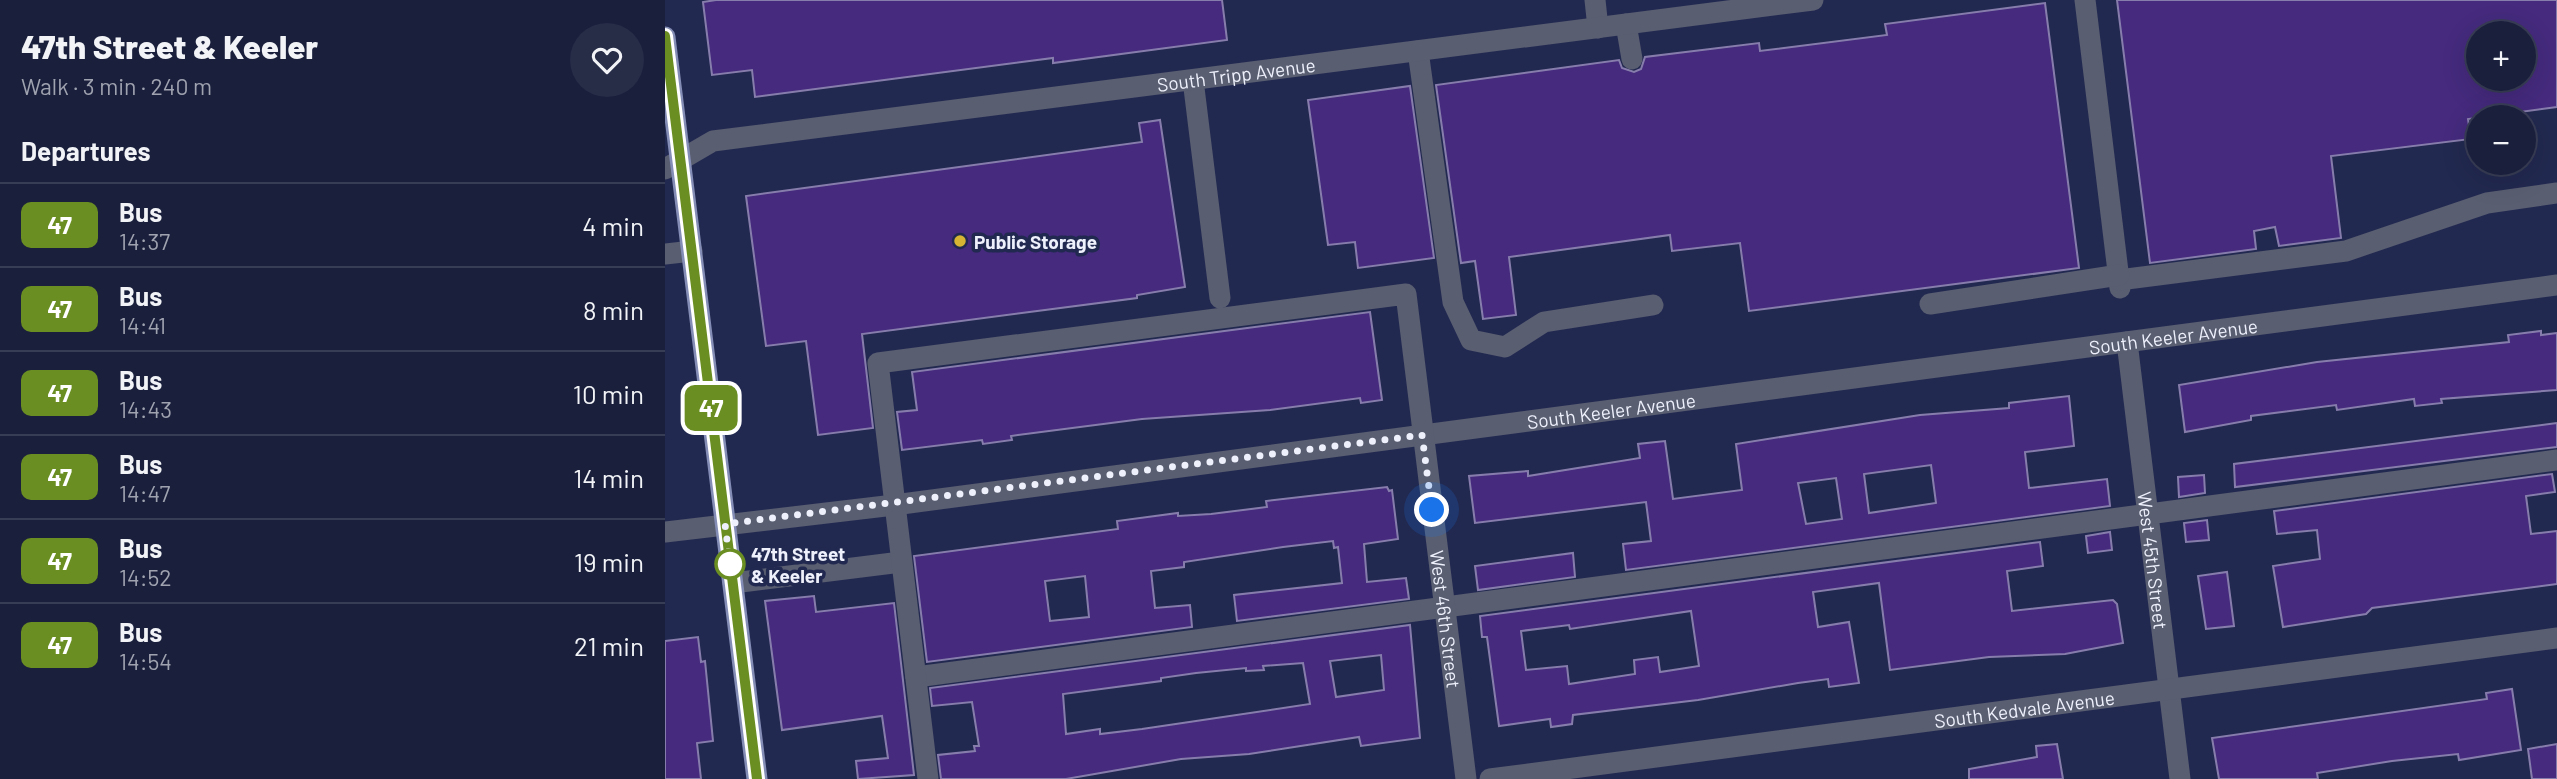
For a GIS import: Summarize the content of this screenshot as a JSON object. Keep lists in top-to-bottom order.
{
  "streets": {
    "street": [
      "South Tripp Avenue",
      "South Keeler Avenue",
      "West 45th Street",
      "West 46th Street",
      "South Kedvale Avenue"
    ]
  },
  "crossings": [
    ["South Keeler Avenue", "West 45th Street"],
    ["South Keeler Avenue", "West 46th Street"],
    ["West 45th Street", "South Kedvale Avenue"]
  ],
  "places": ["Public Storage", "47th Street & Keeler"],
  "lines": ["bus line 47"],
  "page": {
    "heading": [
      ["47th Street & Keeler", "Walk · 3 min · 240 m"],
      "Departures"
    ],
    "on_map": "47",
    "map_buttons": ["+", "−"],
    "list": [
      {
        "mark": "47",
        "name": "Bus",
        "note": "14:37",
        "value": "4 min"
      },
      {
        "mark": "47",
        "name": "Bus",
        "note": "14:41",
        "value": "8 min"
      },
      {
        "mark": "47",
        "name": "Bus",
        "note": "14:43",
        "value": "10 min"
      },
      {
        "mark": "47",
        "name": "Bus",
        "note": "14:47",
        "value": "14 min"
      },
      {
        "mark": "47",
        "name": "Bus",
        "note": "14:52",
        "value": "19 min"
      },
      {
        "mark": "47",
        "name": "Bus",
        "note": "14:54",
        "value": "21 min"
      }
    ]
  }
}
